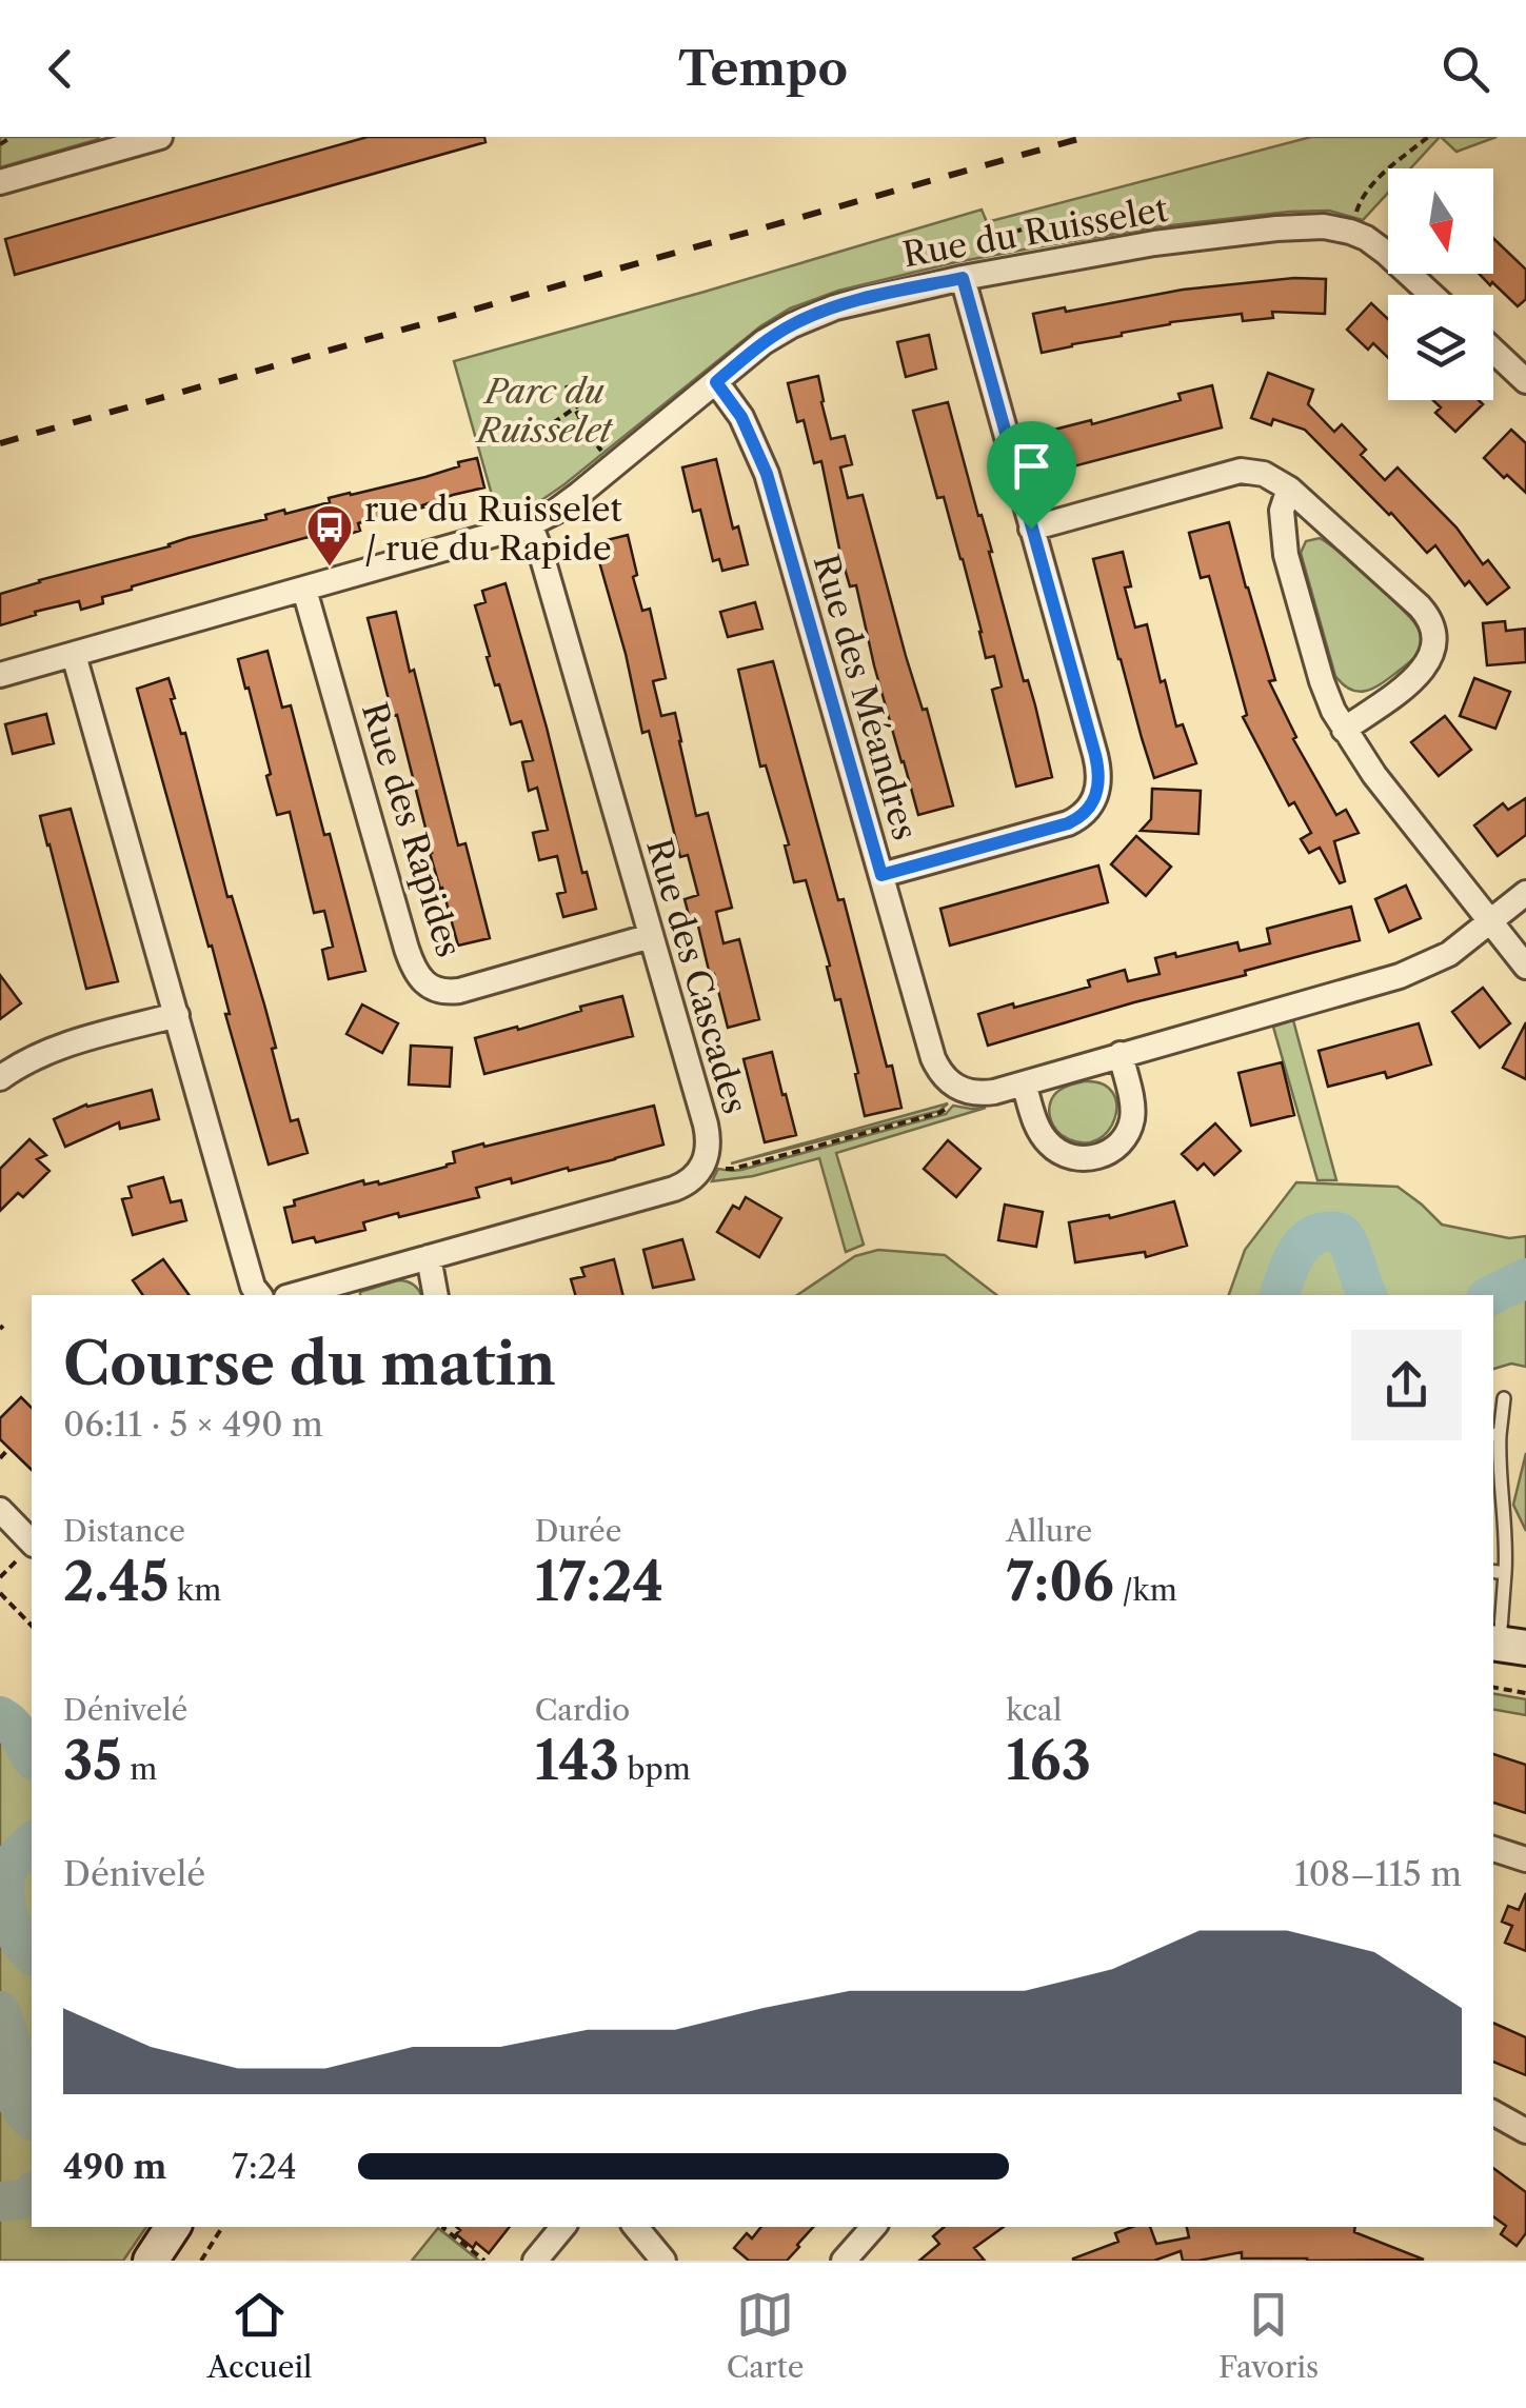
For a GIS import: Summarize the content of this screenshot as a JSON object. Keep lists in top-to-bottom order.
{
  "streets": {
    "street": [
      "Rue du Ruisselet",
      "Rue des Méandres",
      "Rue des Rapides",
      "Rue des Cascades"
    ]
  },
  "crossings": [
    ["Rue du Ruisselet", "Rue des Méandres"],
    ["Rue du Ruisselet", "Rue des Rapides"],
    ["Rue du Ruisselet", "Rue des Cascades"],
    ["Rue des Rapides", "Rue des Cascades"]
  ],
  "parks": ["Parc du Ruisselet"],
  "places": {
    "bus stop": ["rue du Ruisselet / rue du Rapide"]
  },
  "north": "bottom",
  "page": {
    "header": "Tempo",
    "heading": ["Course du matin", "06:11 · 5 × 490 m"],
    "stats": [
      ["Distance", "2.45 km"],
      ["Durée", "17:24"],
      ["Allure", "7:06 /km"],
      ["Dénivelé", "35 m"],
      ["Cardio", "143 bpm"],
      ["kcal", "163"]
    ],
    "chart": ["Dénivelé", "108–115 m"],
    "list": [
      {
        "name": "490 m",
        "note": "7:24"
      }
    ],
    "tabs": ["Accueil", "Carte", "Favoris"]
  }
}
